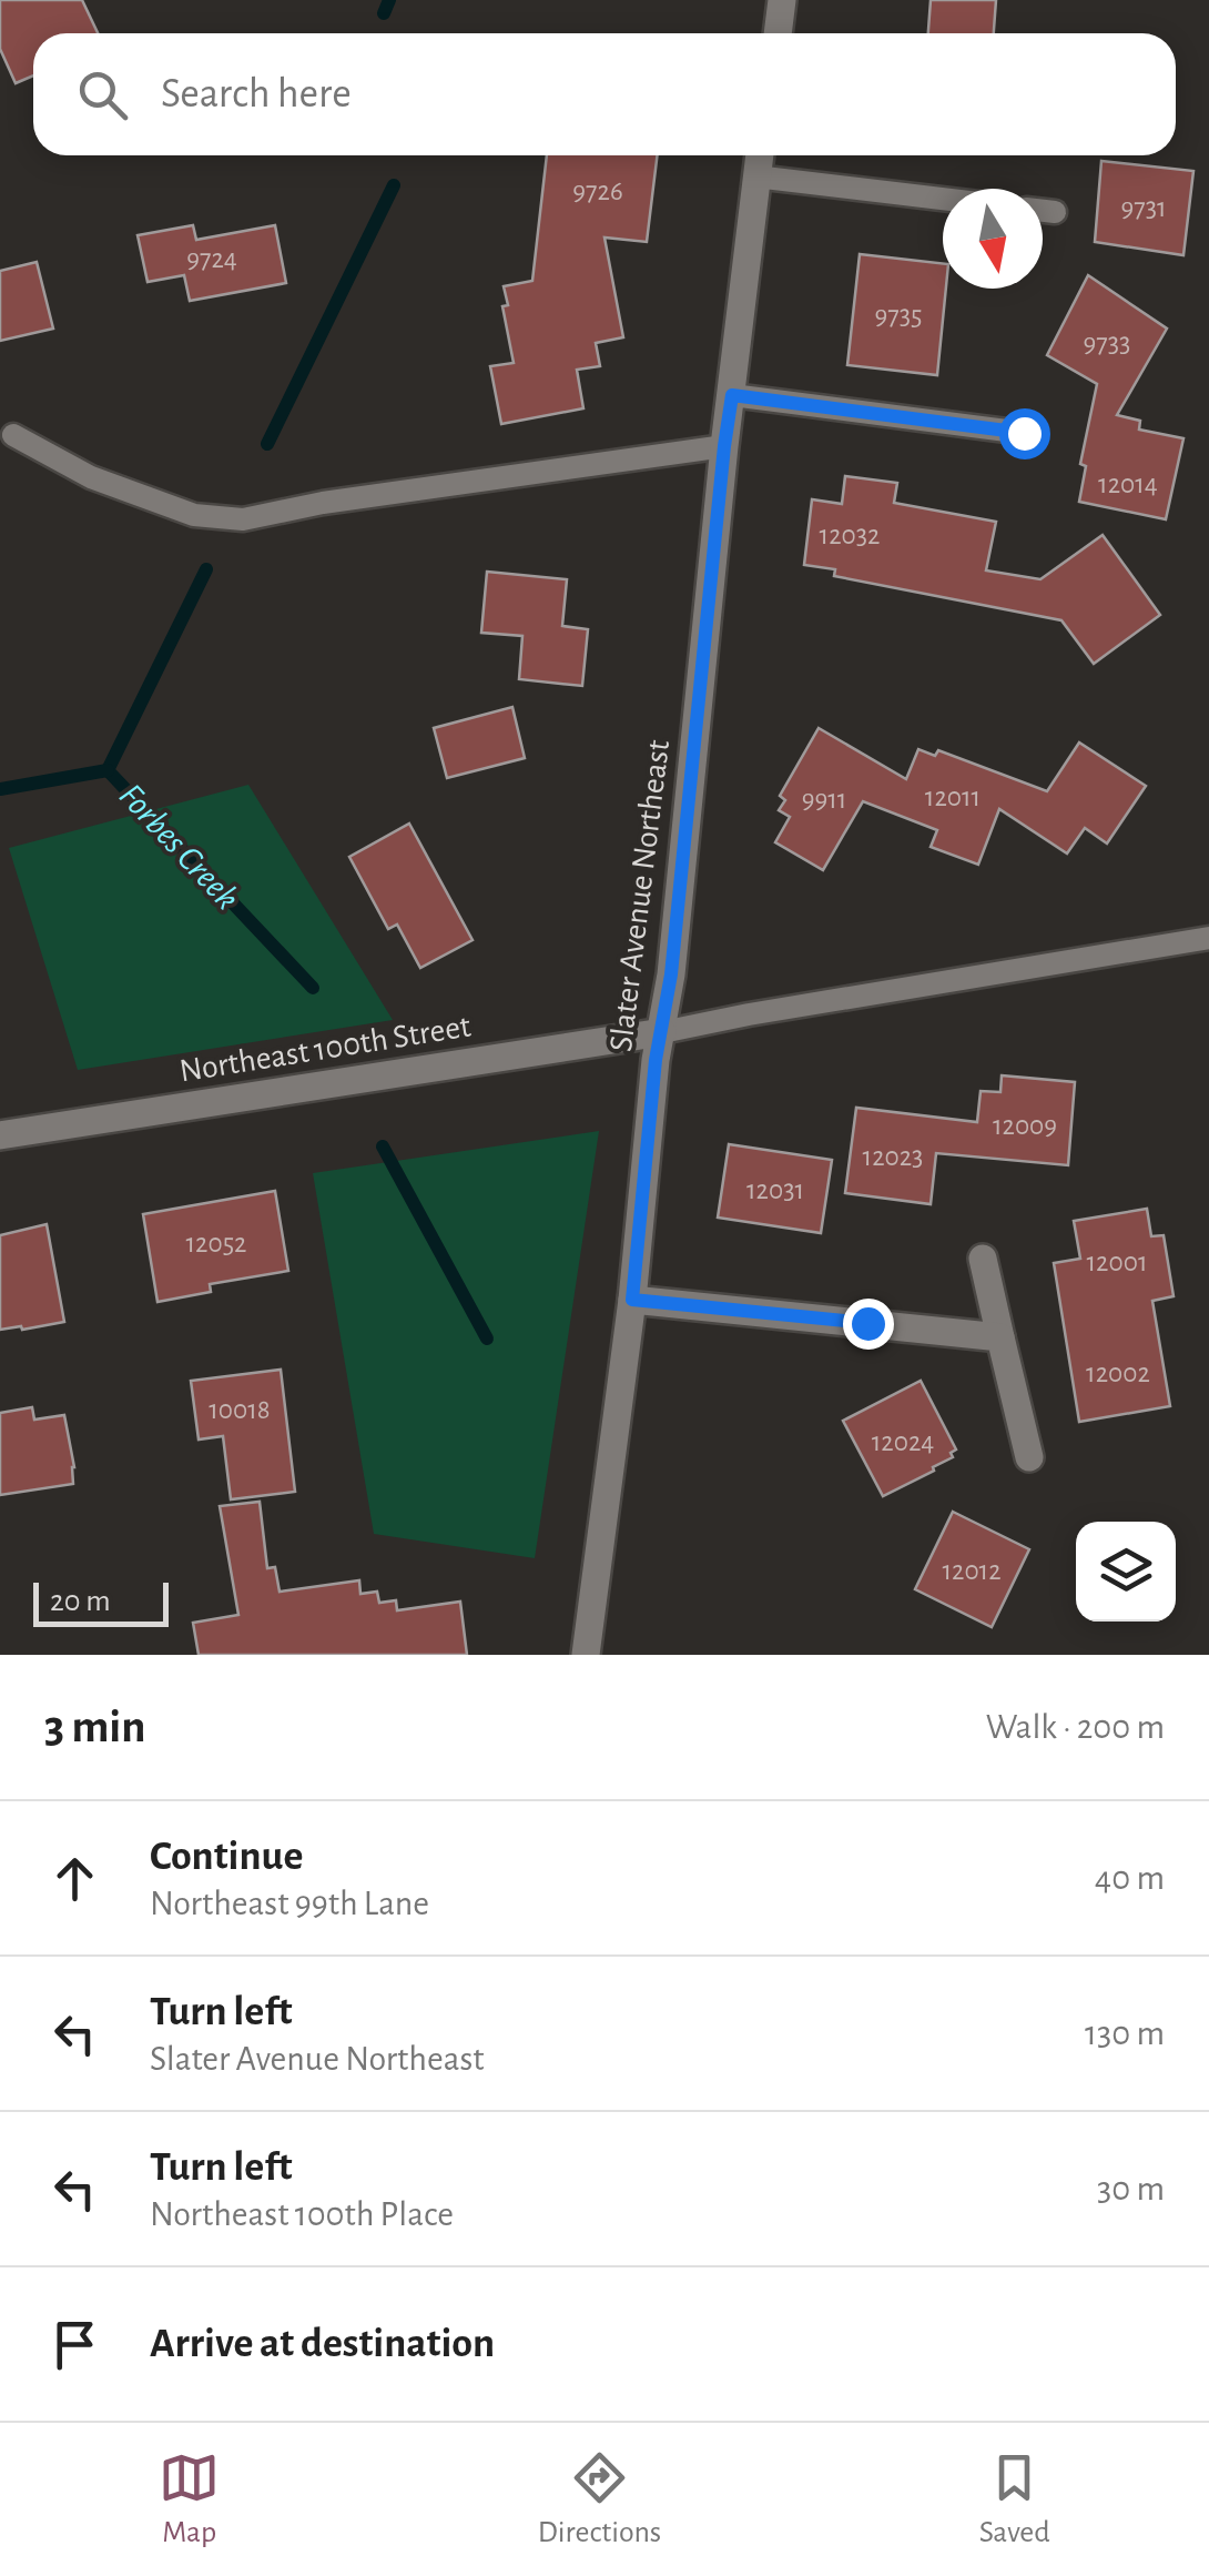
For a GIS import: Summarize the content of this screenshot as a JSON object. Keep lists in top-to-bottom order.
{
  "streets": {
    "street": ["Slater Avenue Northeast", "Northeast 100th Street"]
  },
  "crossings": [
    ["Slater Avenue Northeast", "Northeast 100th Street"]
  ],
  "water": ["Forbes Creek"],
  "house_numbers": [
    "9726",
    "9731",
    "9724",
    "9735",
    "9733",
    "12014",
    "12032",
    "12011",
    "9911",
    "12009",
    "12023",
    "12031",
    "12052",
    "12001",
    "12002",
    "10018",
    "12024",
    "12012"
  ],
  "scale_bar": "20 m",
  "north": "bottom",
  "page": {
    "search": "Search here",
    "scale": "20 m",
    "heading": ["3 min", "Walk · 200 m"],
    "list": [
      ["Continue", "Northeast 99th Lane", "40 m"],
      ["Turn left", "Slater Avenue Northeast", "130 m"],
      ["Turn left", "Northeast 100th Place", "30 m"],
      "Arrive at destination"
    ],
    "nav": ["Map", "Directions", "Saved"]
  }
}
